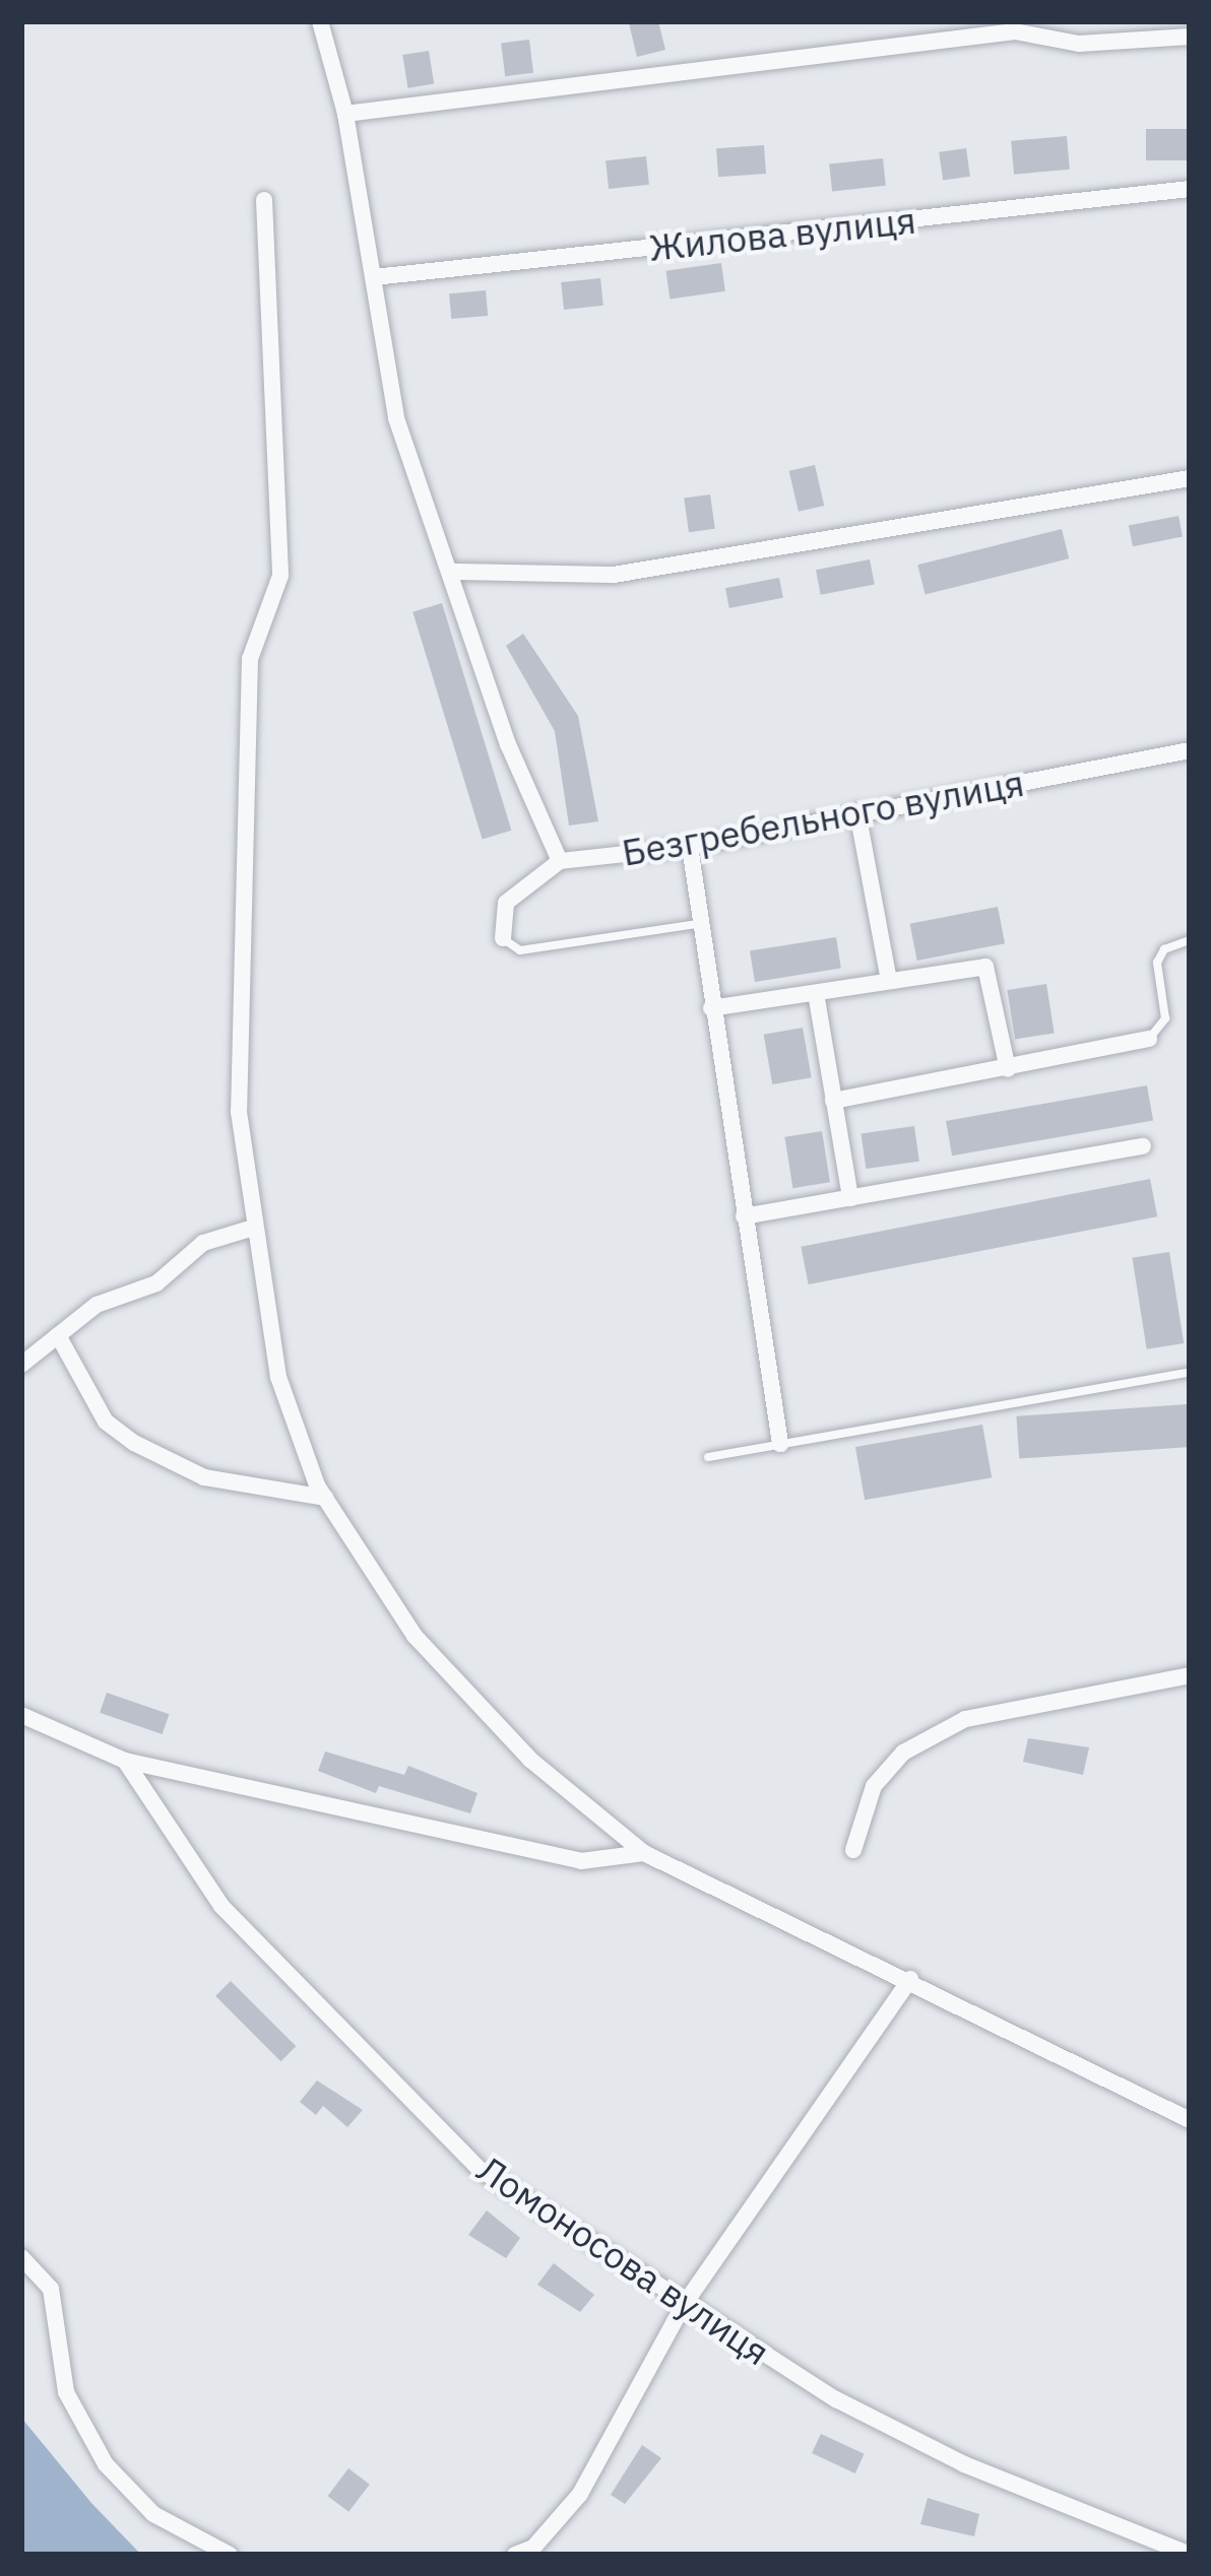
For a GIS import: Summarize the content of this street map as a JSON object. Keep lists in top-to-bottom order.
{
  "streets": {
    "street": ["Жилова вулиця", "Безгребельного вулиця", "Ломоносова вулиця"]
  }
}
